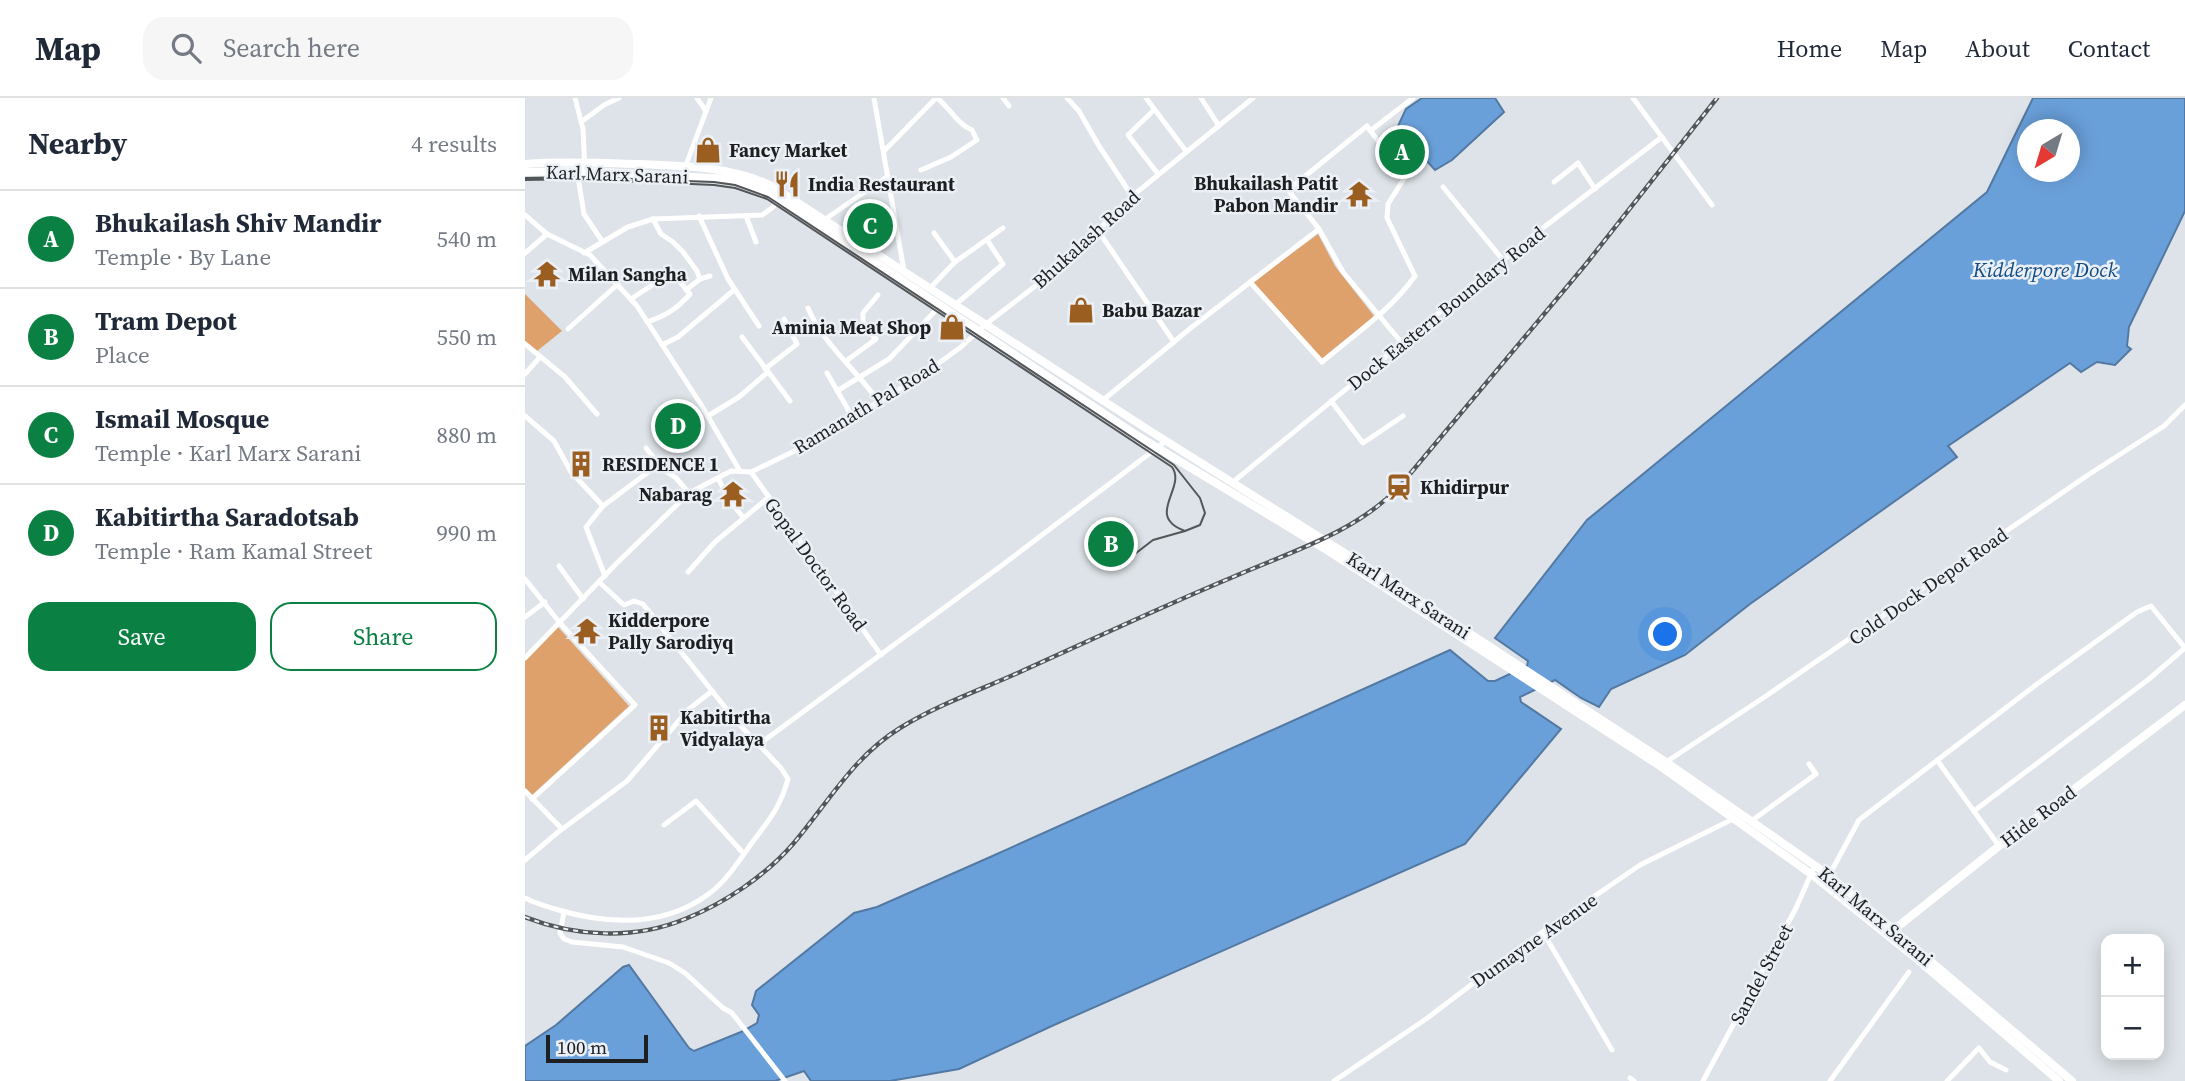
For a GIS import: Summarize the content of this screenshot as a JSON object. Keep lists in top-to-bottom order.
{
  "streets": {
    "main road": ["Karl Marx Sarani", "Hide Road"],
    "street": [
      "Bhukalash Road",
      "Dock Eastern Boundary Road",
      "Ramanath Pal Road",
      "Gopal Doctor Road",
      "Cold Dock Depot Road",
      "Dumayne Avenue",
      "Sandel Street"
    ]
  },
  "crossings": [
    ["Karl Marx Sarani", "Bhukalash Road"],
    ["Karl Marx Sarani", "Dock Eastern Boundary Road"],
    ["Karl Marx Sarani", "Ramanath Pal Road"],
    ["Karl Marx Sarani", "Cold Dock Depot Road"],
    ["Karl Marx Sarani", "Hide Road"],
    ["Karl Marx Sarani", "Dumayne Avenue"],
    ["Karl Marx Sarani", "Sandel Street"],
    ["Bhukalash Road", "Ramanath Pal Road"],
    ["Ramanath Pal Road", "Gopal Doctor Road"]
  ],
  "water": ["Kidderpore Dock"],
  "places": {
    "shop": ["Fancy Market", "Babu Bazar", "Aminia Meat Shop"],
    "restaurant": ["India Restaurant"],
    "temple": [
      "Bhukailash Patit Pabon Mandir",
      "Milan Sangha",
      "Nabarag",
      "Kidderpore Pally Sarodiyq"
    ],
    "building": ["RESIDENCE 1", "Kabitirtha Vidyalaya"],
    "station": ["Khidirpur"]
  },
  "scale_bar": "100 m",
  "north": "bottom left",
  "page": {
    "header": "Map",
    "search": "Search here",
    "nav": [
      "Home",
      "Map",
      "About",
      "Contact"
    ],
    "heading": ["Nearby", "4 results"],
    "pins": [
      "A",
      "C",
      "D",
      "B"
    ],
    "list": [
      {
        "mark": "A",
        "name": "Bhukailash Shiv Mandir",
        "note": "Temple · By Lane",
        "value": "540 m"
      },
      {
        "mark": "B",
        "name": "Tram Depot",
        "note": "Place",
        "value": "550 m"
      },
      {
        "mark": "C",
        "name": "Ismail Mosque",
        "note": "Temple · Karl Marx Sarani",
        "value": "880 m"
      },
      {
        "mark": "D",
        "name": "Kabitirtha Saradotsab",
        "note": "Temple · Ram Kamal Street",
        "value": "990 m"
      }
    ],
    "buttons": ["Save", "Share"],
    "map_buttons": ["+", "−"],
    "scale": "100 m"
  }
}
